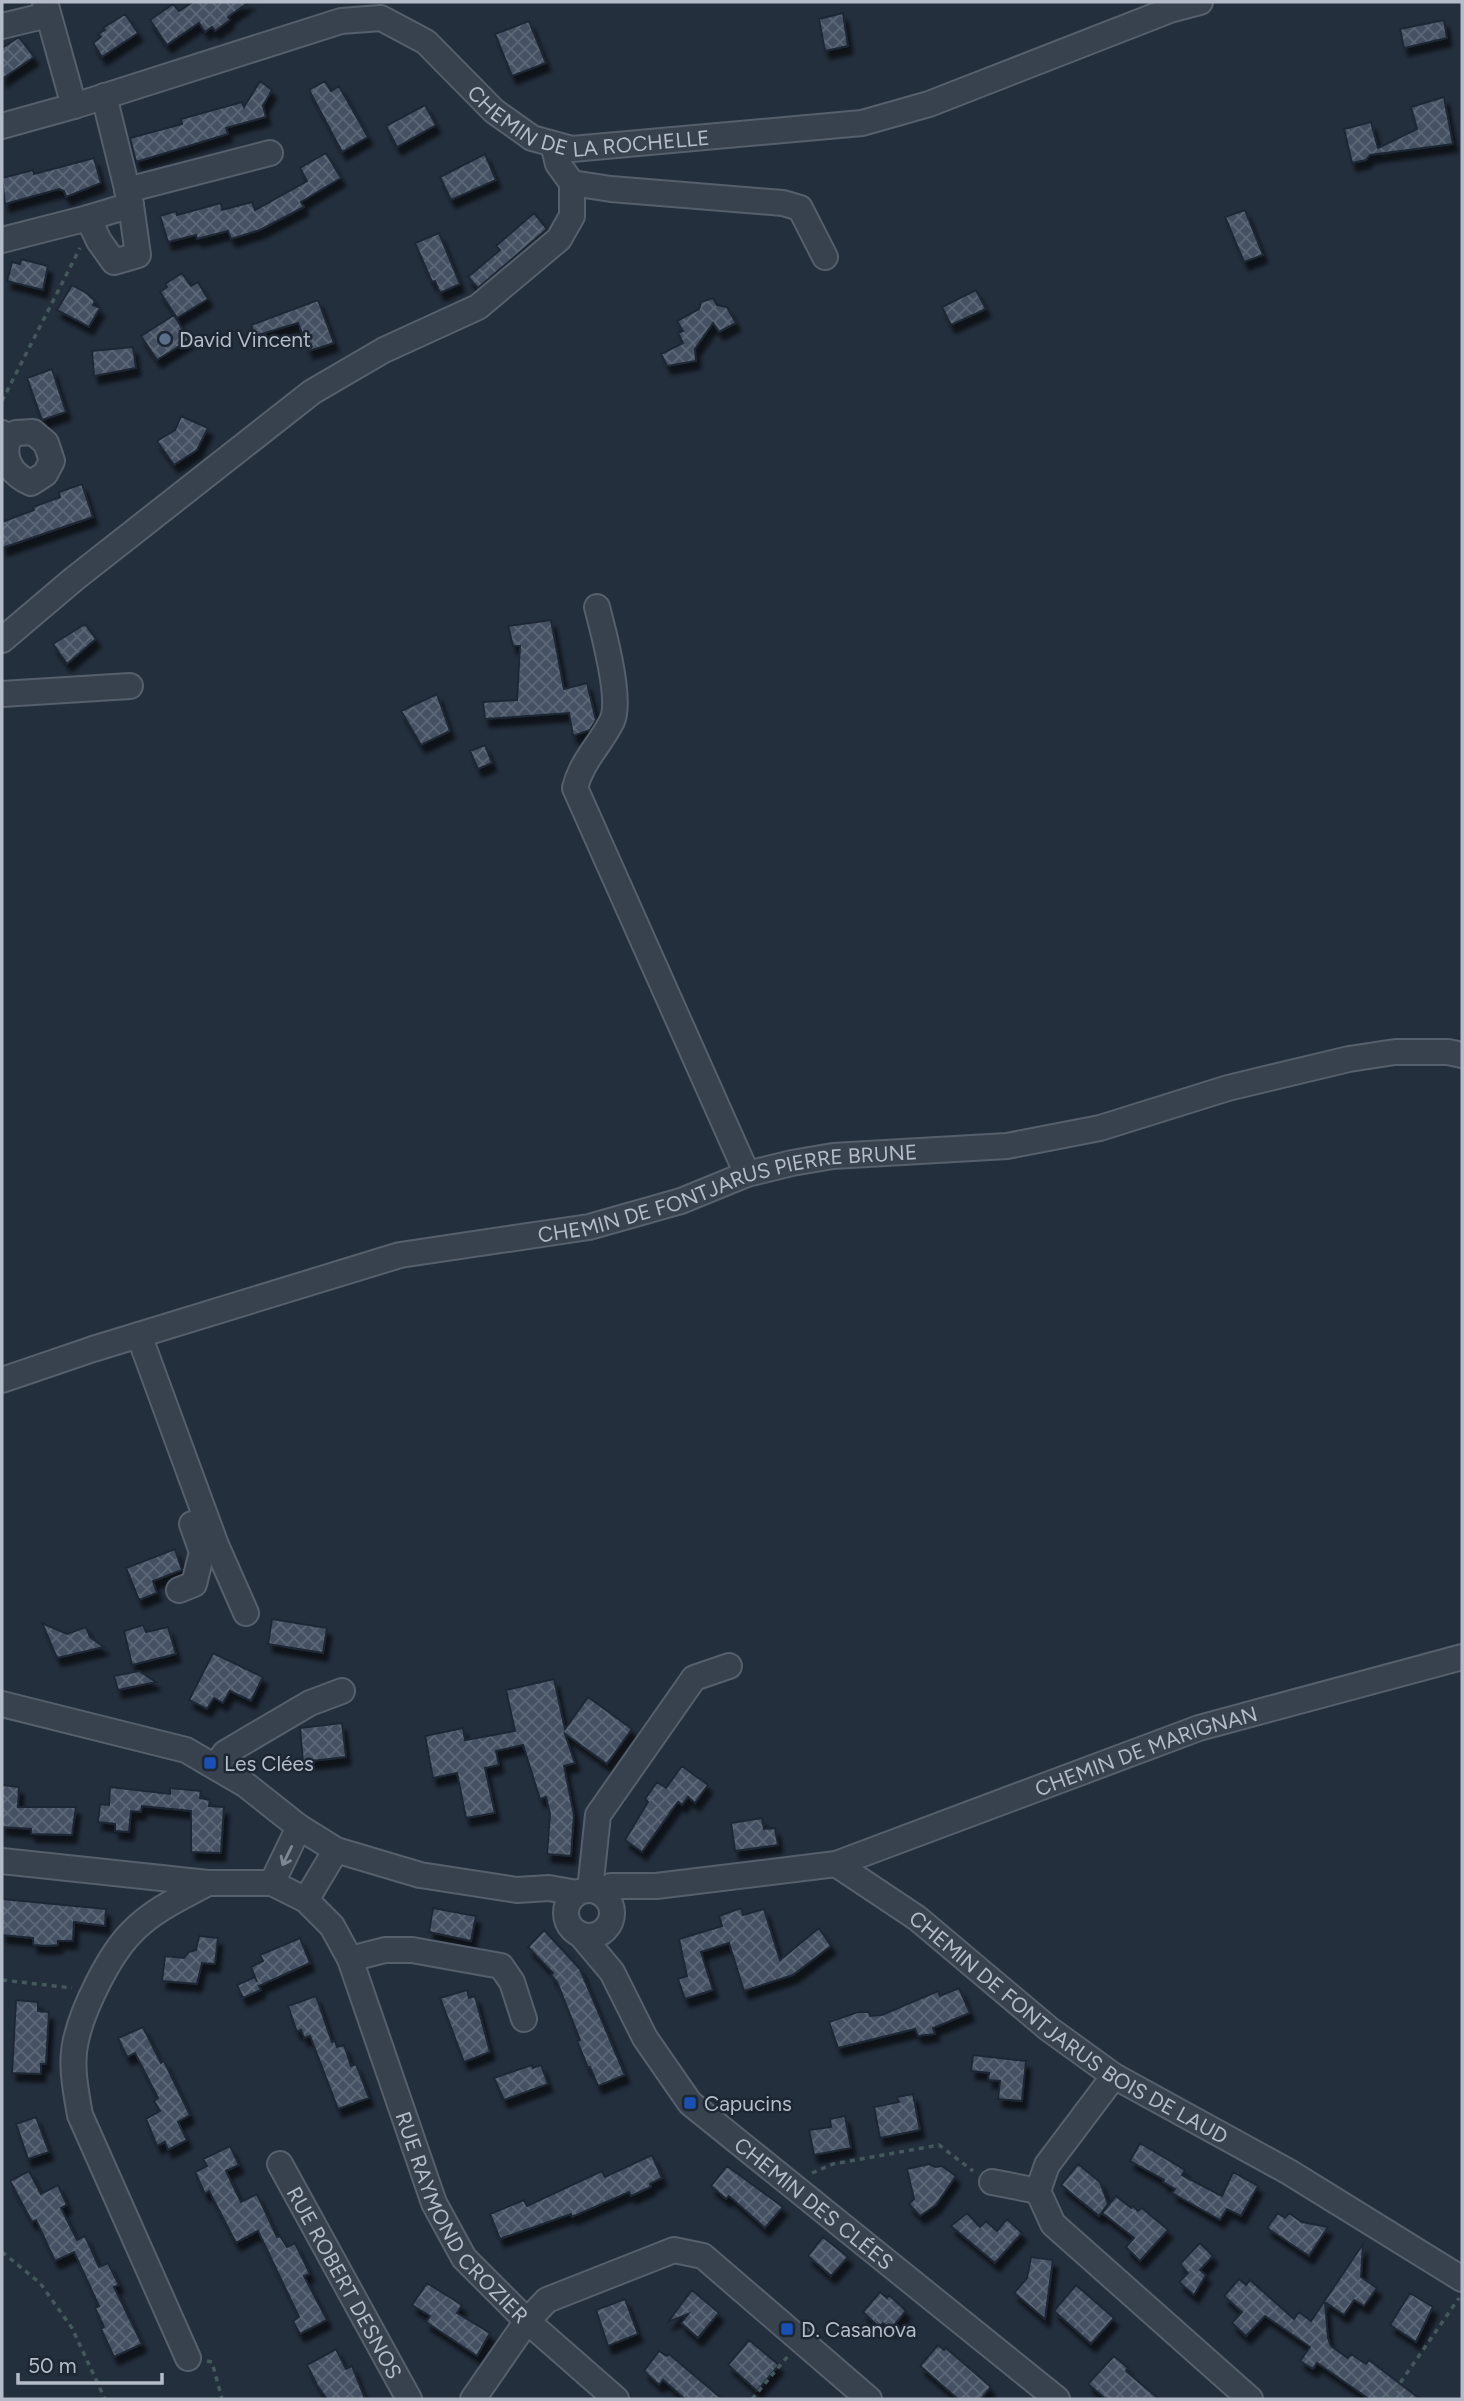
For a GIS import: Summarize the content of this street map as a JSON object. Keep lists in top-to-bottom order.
{
  "streets": {
    "street": [
      "CHEMIN DE LA ROCHELLE",
      "CHEMIN DE FONTJARUS PIERRE BRUNE",
      "CHEMIN DE MARIGNAN",
      "CHEMIN DE FONTJARUS BOIS DE LAUD",
      "CHEMIN DES CLÉES",
      "RUE RAYMOND CROZIER",
      "RUE ROBERT DESNOS"
    ]
  },
  "crossings": [
    ["CHEMIN DE MARIGNAN", "CHEMIN DE FONTJARUS BOIS DE LAUD"]
  ],
  "places": {
    "other": ["David Vincent"],
    "transit": ["Les Clées", "Capucins", "D. Casanova"]
  },
  "scale_bar": "50 m"
}
